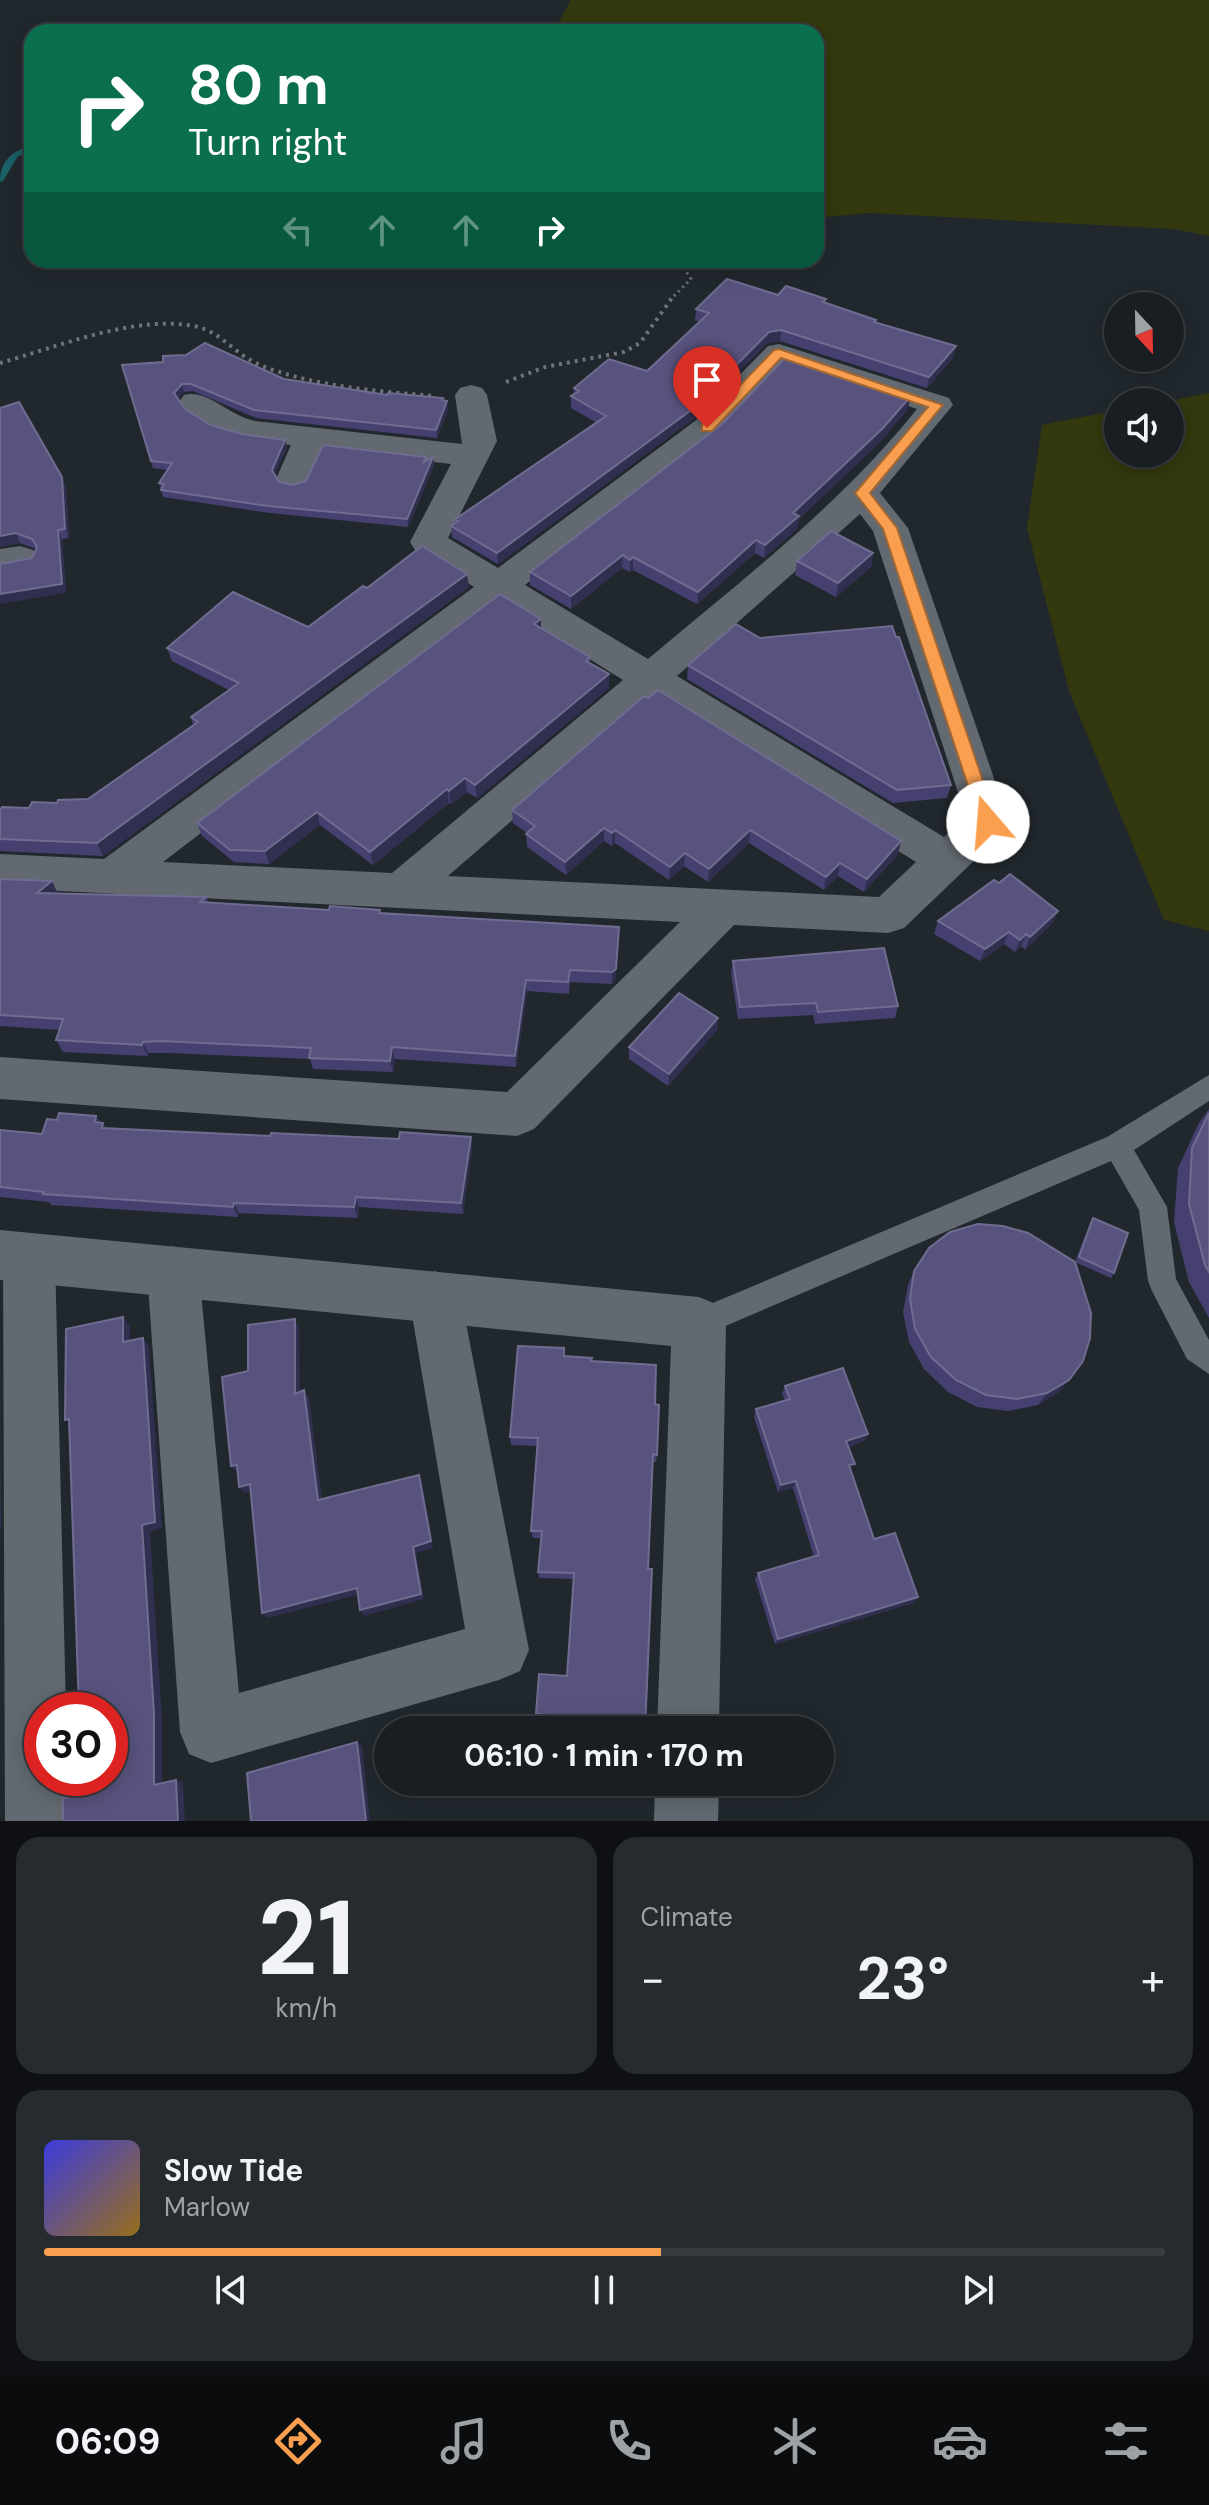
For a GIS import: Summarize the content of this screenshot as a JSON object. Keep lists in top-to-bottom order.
{
  "north": "bottom",
  "page": {
    "turn": ["80 m", "Turn right"],
    "limit": "30",
    "trip": "06:10 · 1 min · 170 m",
    "tile": [
      ["21", "km/h"],
      "Climate"
    ],
    "heat": ["−", "23°", "+"],
    "song": ["Slow Tide", "Marlow"],
    "tabs": "06:09"
  }
}
